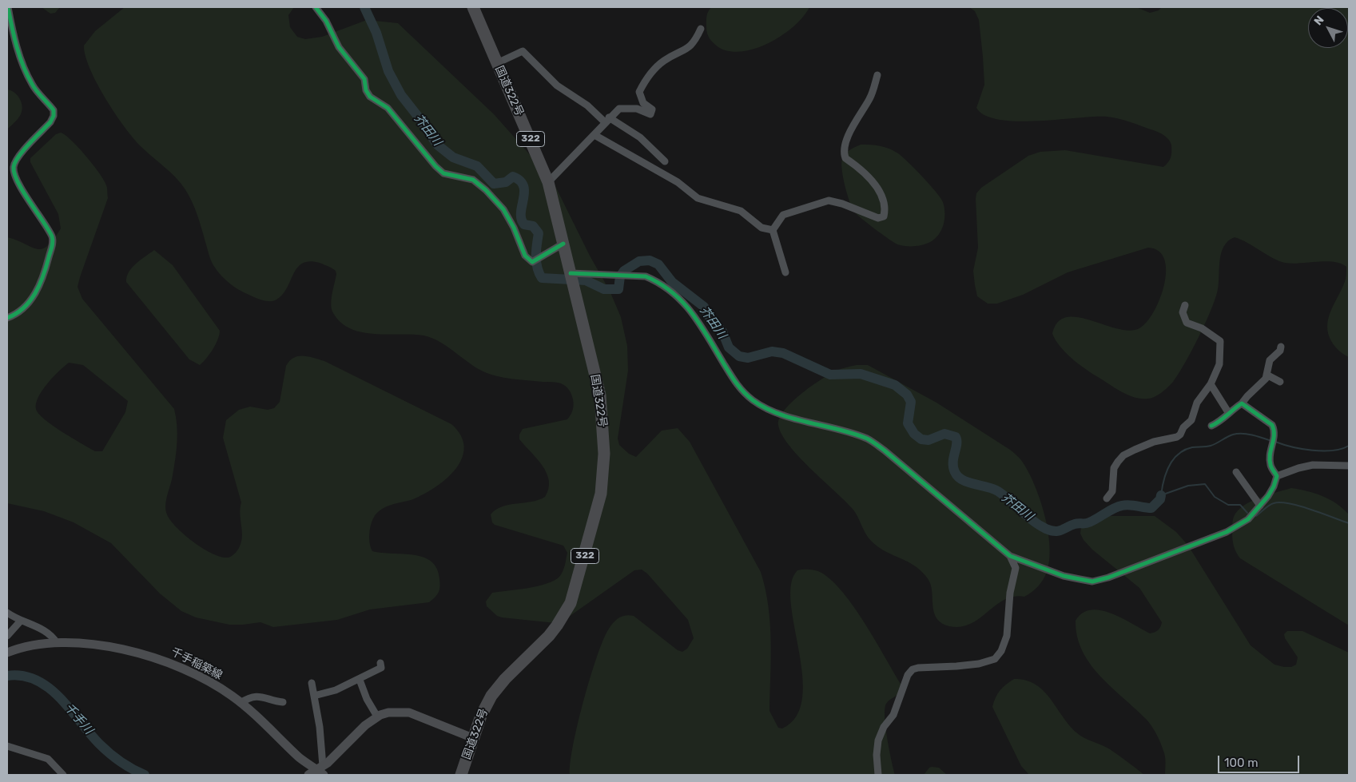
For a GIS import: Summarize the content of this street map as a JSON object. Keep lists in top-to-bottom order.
{
  "streets": {
    "highway": ["国道322号", "322"],
    "main road": ["千手稲築線"]
  },
  "water": ["芥田川", "千手川"],
  "scale_bar": "100 m",
  "north": "top left"
}
